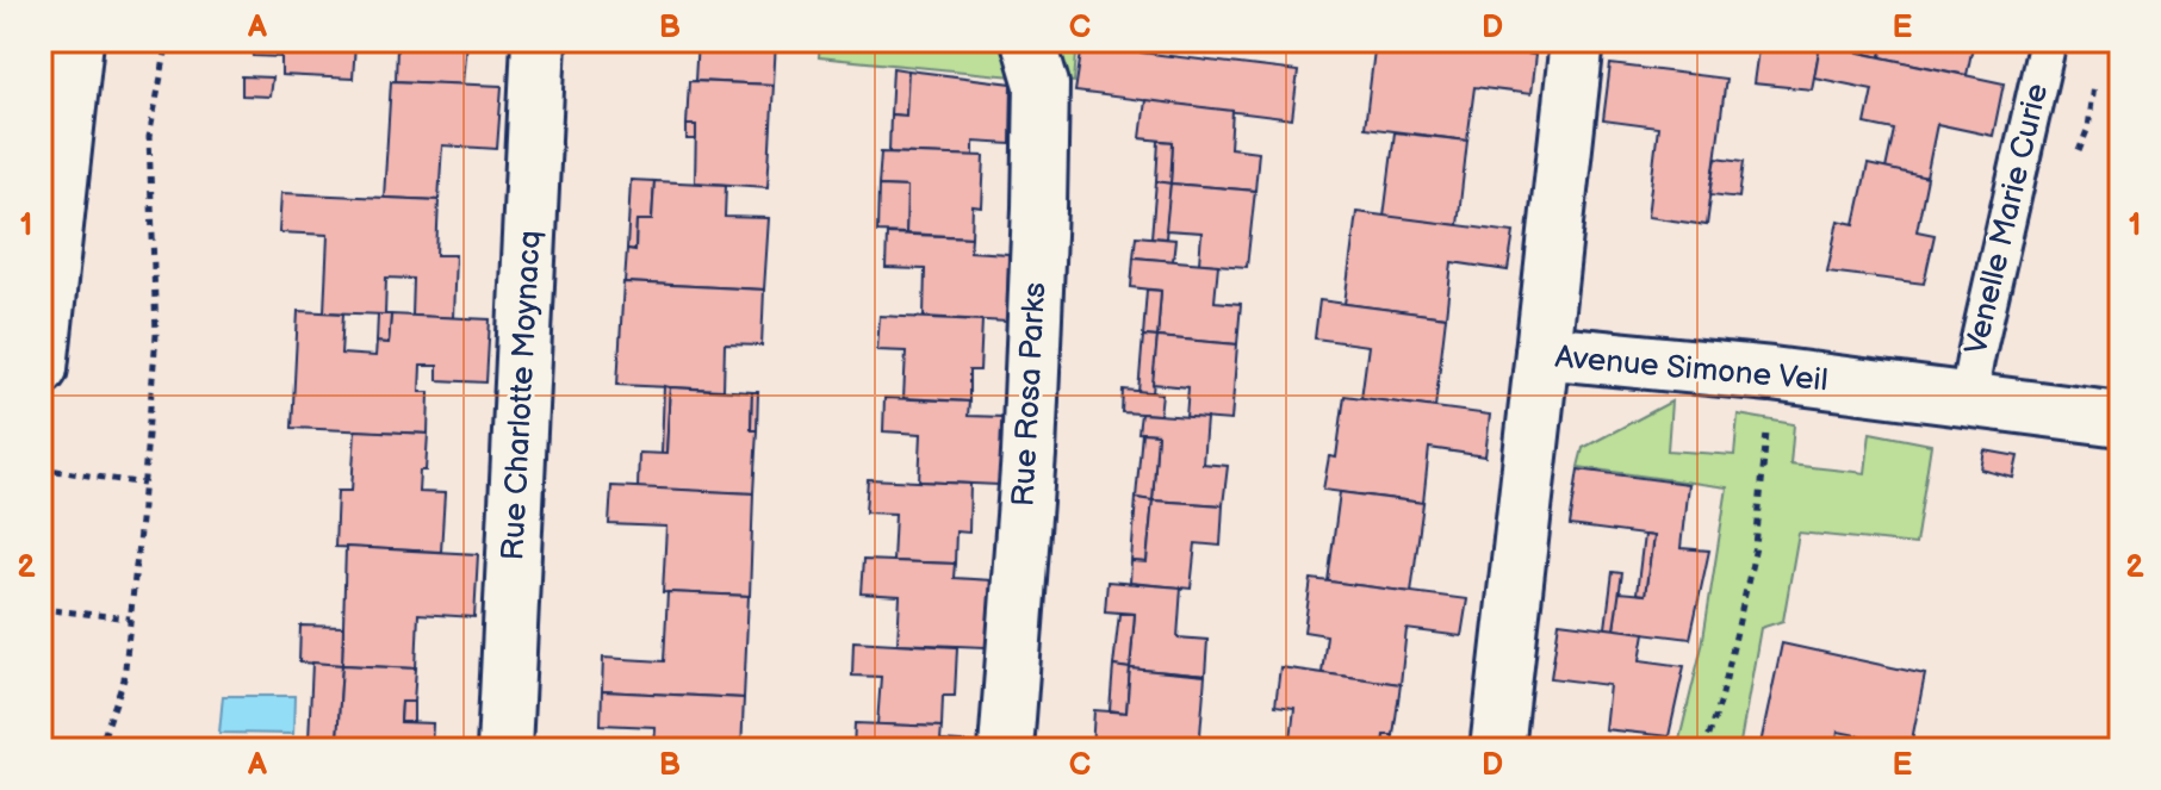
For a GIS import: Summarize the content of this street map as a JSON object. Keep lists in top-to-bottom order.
{
  "streets": {
    "street": ["Avenue Simone Veil", "Rue Rosa Parks", "Rue Charlotte Moynacq"],
    "lane": ["Venelle Marie Curie"]
  },
  "crossings": [
    ["Venelle Marie Curie", "Avenue Simone Veil"]
  ],
  "grid": {
    "columns": [
      "A",
      "B",
      "C",
      "D",
      "E"
    ],
    "rows": ["1", "2"]
  }
}
